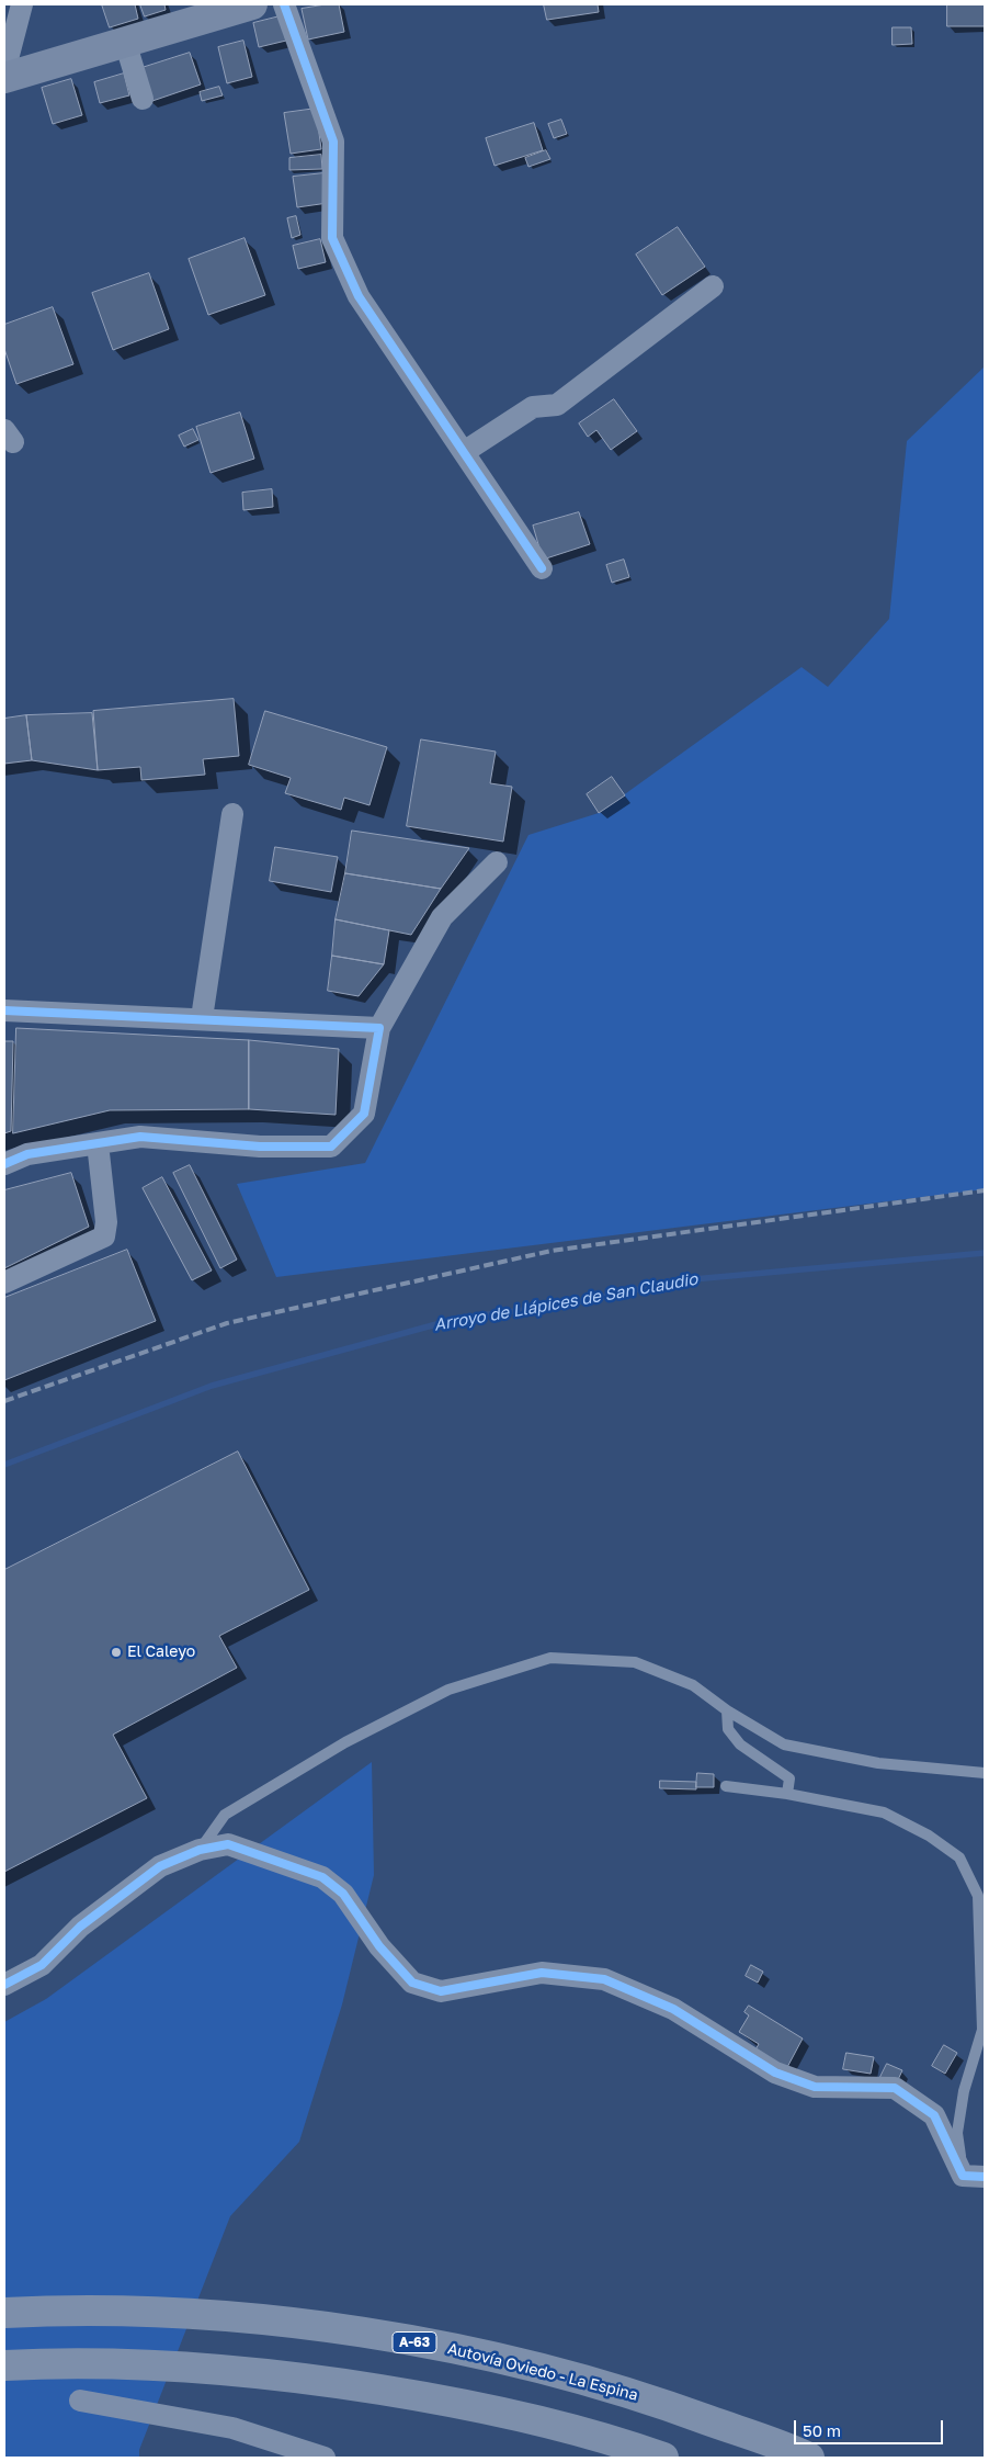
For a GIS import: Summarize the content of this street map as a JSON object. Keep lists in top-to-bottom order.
{
  "streets": {
    "highway": ["A-63", "Autovía Oviedo - La Espina"]
  },
  "water": ["Arroyo de Llápices de San Claudio"],
  "places": ["El Caleyo"],
  "scale_bar": "50 m"
}
